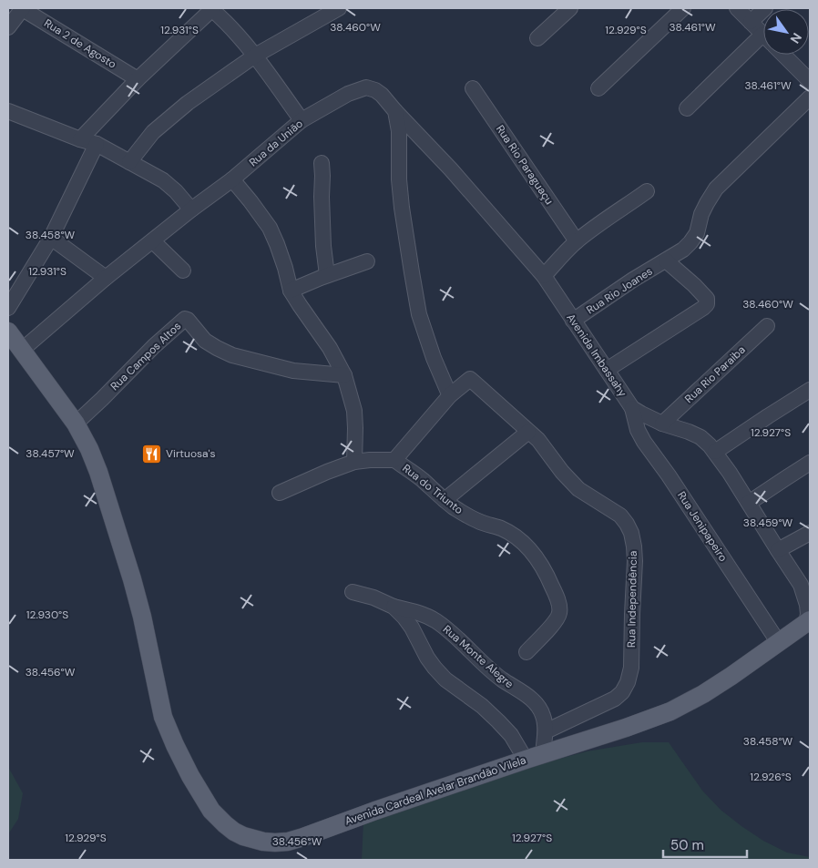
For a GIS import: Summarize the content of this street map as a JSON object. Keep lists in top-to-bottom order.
{
  "streets": {
    "main road": ["Avenida Cardeal Avelar Brandão Vilela"],
    "street": [
      "Rua 2 de Agosto",
      "Rua da União",
      "Rua Rio Paraguaçu",
      "Rua Rio Joanes",
      "Avenida Imbassahy",
      "Rua Campos Altos",
      "Rua Rio Paraiba",
      "Rua do Triunto",
      "Rua Jenipapeiro",
      "Rua Independência",
      "Rua Monte Alegre"
    ]
  },
  "crossings": [
    ["Rua da União", "Avenida Imbassahy"],
    ["Rua da União", "Avenida Cardeal Avelar Brandão Vilela"],
    ["Rua Rio Joanes", "Avenida Imbassahy"],
    ["Avenida Imbassahy", "Rua Rio Paraiba"],
    ["Avenida Imbassahy", "Rua Jenipapeiro"],
    ["Avenida Imbassahy", "Avenida Cardeal Avelar Brandão Vilela"],
    ["Rua Campos Altos", "Avenida Cardeal Avelar Brandão Vilela"],
    ["Rua Jenipapeiro", "Avenida Cardeal Avelar Brandão Vilela"],
    ["Rua Independência", "Rua Monte Alegre"],
    ["Rua Monte Alegre", "Avenida Cardeal Avelar Brandão Vilela"]
  ],
  "places": {
    "restaurant": ["Virtuosa's"]
  },
  "scale_bar": "50 m",
  "north": "bottom right",
  "coordinates": [
    "38.460°W",
    "38.461°W",
    "12.931°S",
    "12.929°S",
    "38.458°W",
    "12.927°S",
    "38.457°W",
    "38.459°W",
    "12.930°S",
    "38.456°W",
    "12.926°S"
  ]
}
